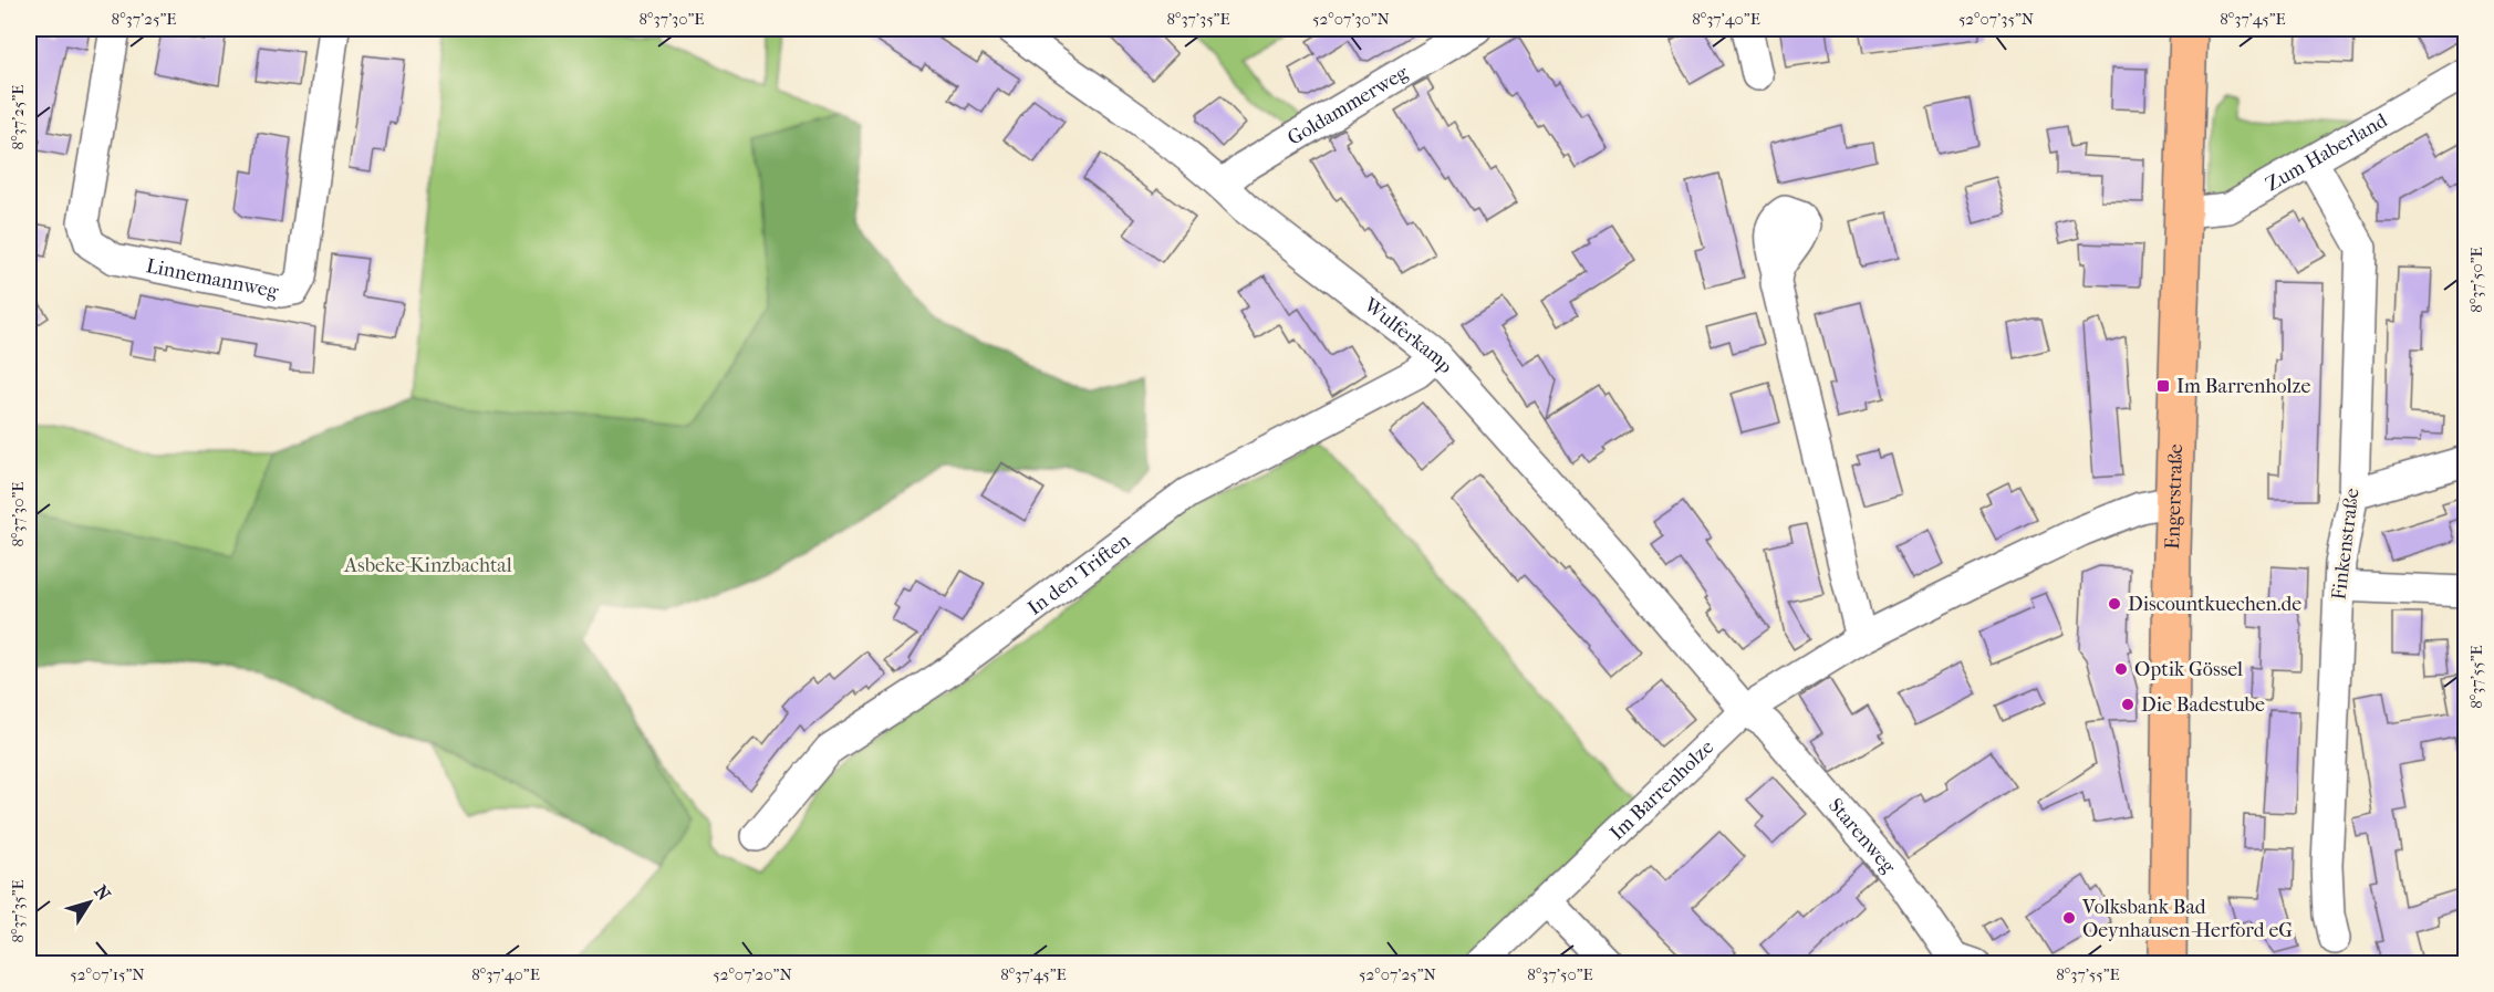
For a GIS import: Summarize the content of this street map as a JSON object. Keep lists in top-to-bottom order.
{
  "streets": {
    "main road": ["Engerstraße"],
    "street": [
      "Goldammerweg",
      "Zum Haberland",
      "Linnemannweg",
      "Wulferkamp",
      "Finkenstraße",
      "In den Triften",
      "Im Barrenholze",
      "Starenweg"
    ]
  },
  "crossings": [
    ["Goldammerweg", "Wulferkamp"],
    ["Zum Haberland", "Engerstraße"],
    ["Zum Haberland", "Finkenstraße"],
    ["Wulferkamp", "In den Triften"],
    ["Wulferkamp", "Im Barrenholze"],
    ["Wulferkamp", "Starenweg"],
    ["Engerstraße", "Im Barrenholze"],
    ["Im Barrenholze", "Starenweg"]
  ],
  "parks": ["Asbeke-Kinzbachtal"],
  "places": {
    "transit": ["Im Barrenholze"],
    "other": [
      "Discountkuechen.de",
      "Optik Gössel",
      "Die Badestube",
      "Volksbank Bad Oeynhausen-Herford eG"
    ]
  },
  "north": "top right",
  "coordinates": [
    "8°37'25\"E",
    "8°37'30\"E",
    "8°37'35\"E",
    "52°07'30\"N",
    "8°37'40\"E",
    "52°07'35\"N",
    "8°37'45\"E",
    "8°37'50\"E",
    "8°37'55\"E",
    "52°07'15\"N",
    "52°07'20\"N",
    "52°07'25\"N"
  ]
}
